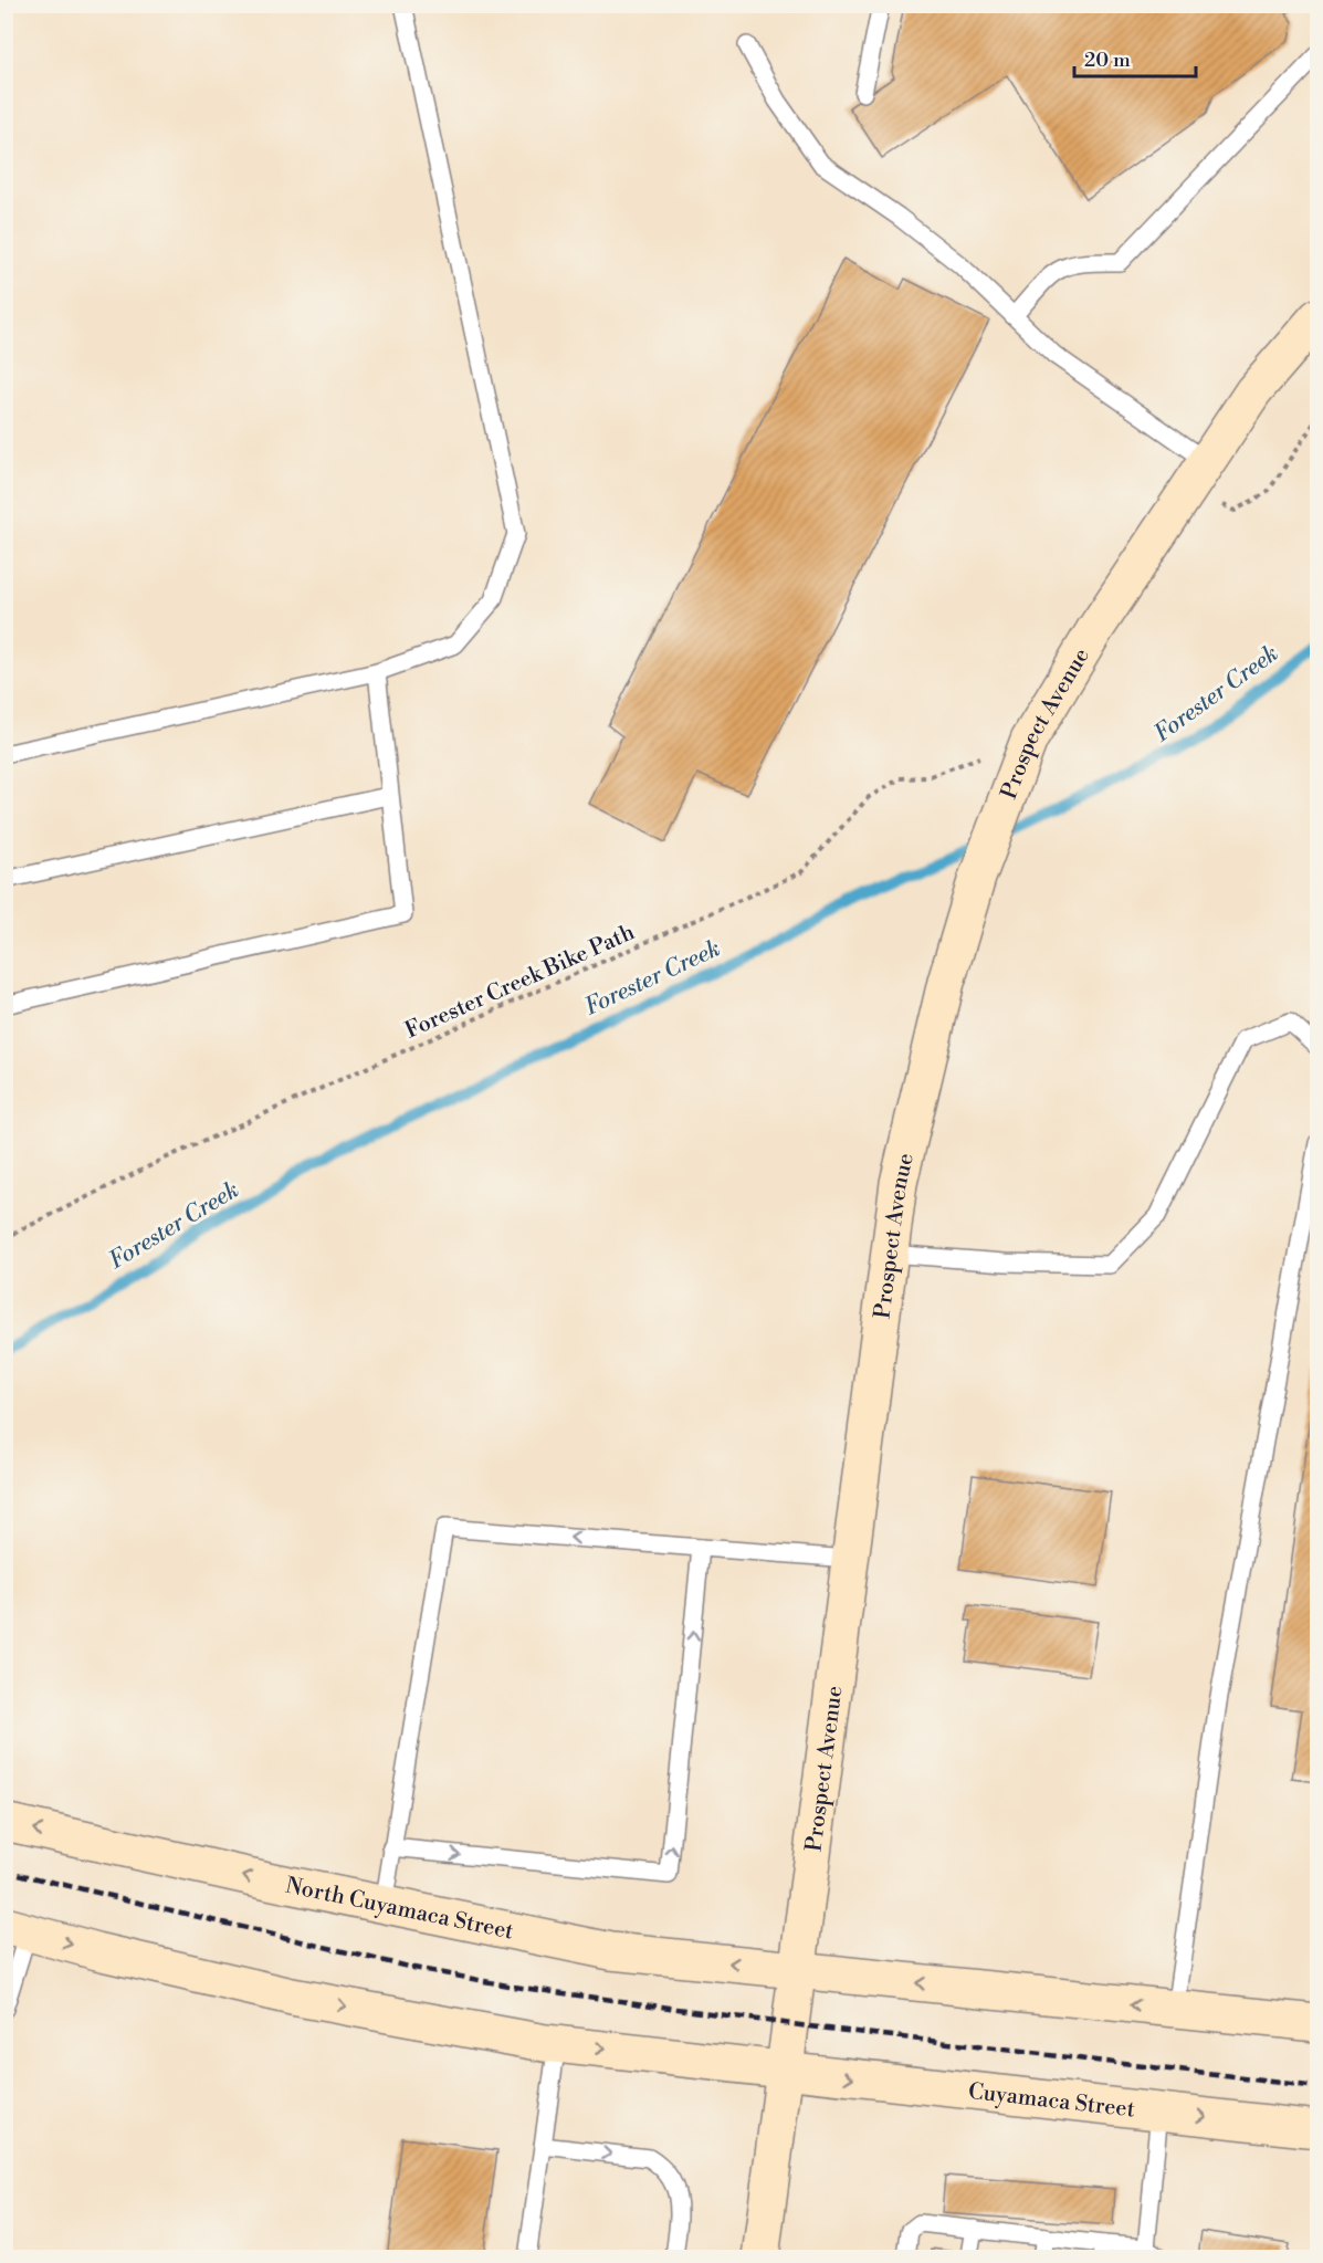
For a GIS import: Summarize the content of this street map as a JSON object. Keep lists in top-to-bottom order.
{
  "streets": {
    "main road": ["Prospect Avenue", "North Cuyamaca Street", "Cuyamaca Street"],
    "path": ["Forester Creek Bike Path"]
  },
  "crossings": [
    ["Prospect Avenue", "Forester Creek Bike Path"],
    ["Prospect Avenue", "North Cuyamaca Street"],
    ["Prospect Avenue", "Cuyamaca Street"]
  ],
  "water": ["Forester Creek"],
  "scale_bar": "20 m"
}
